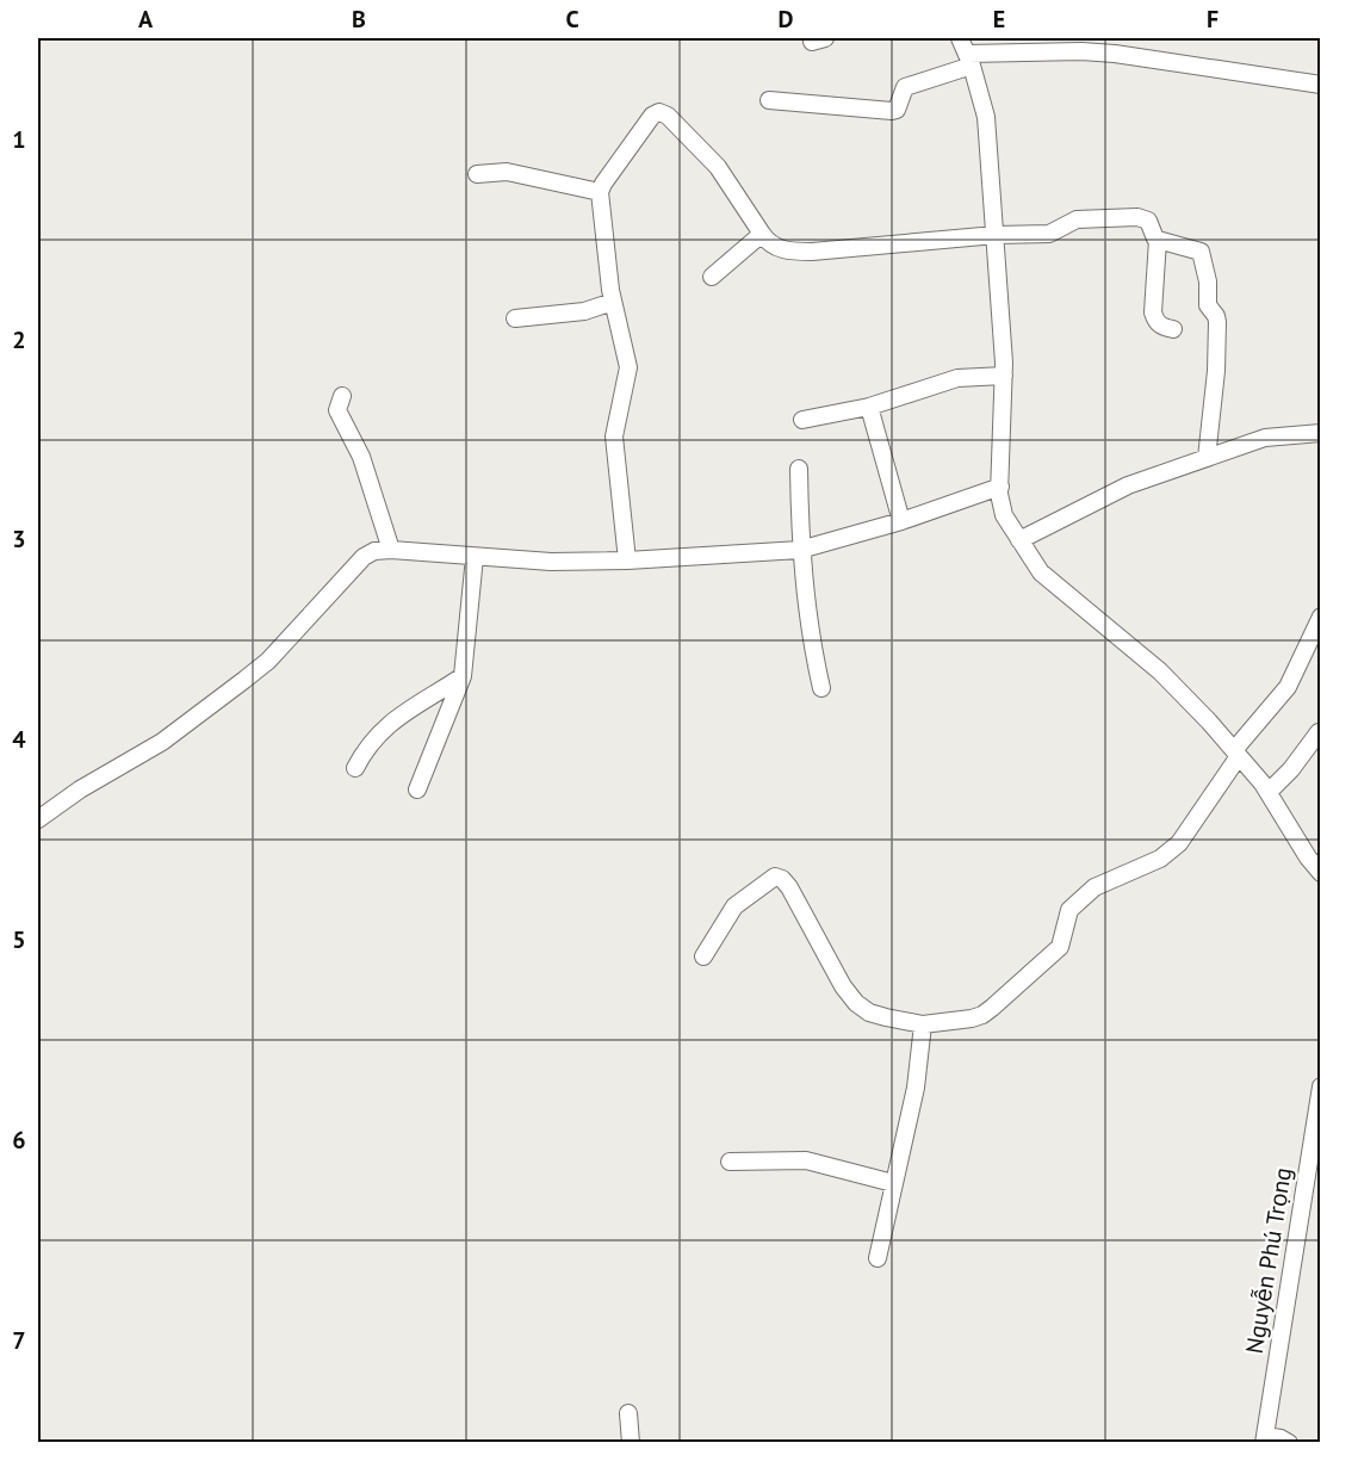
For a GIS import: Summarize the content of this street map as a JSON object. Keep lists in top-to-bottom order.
{
  "streets": {
    "street": ["Nguyễn Phú Trọng"]
  },
  "grid": {
    "columns": [
      "A",
      "B",
      "C",
      "D",
      "E",
      "F"
    ],
    "rows": [
      "1",
      "2",
      "3",
      "4",
      "5",
      "6",
      "7"
    ]
  }
}
